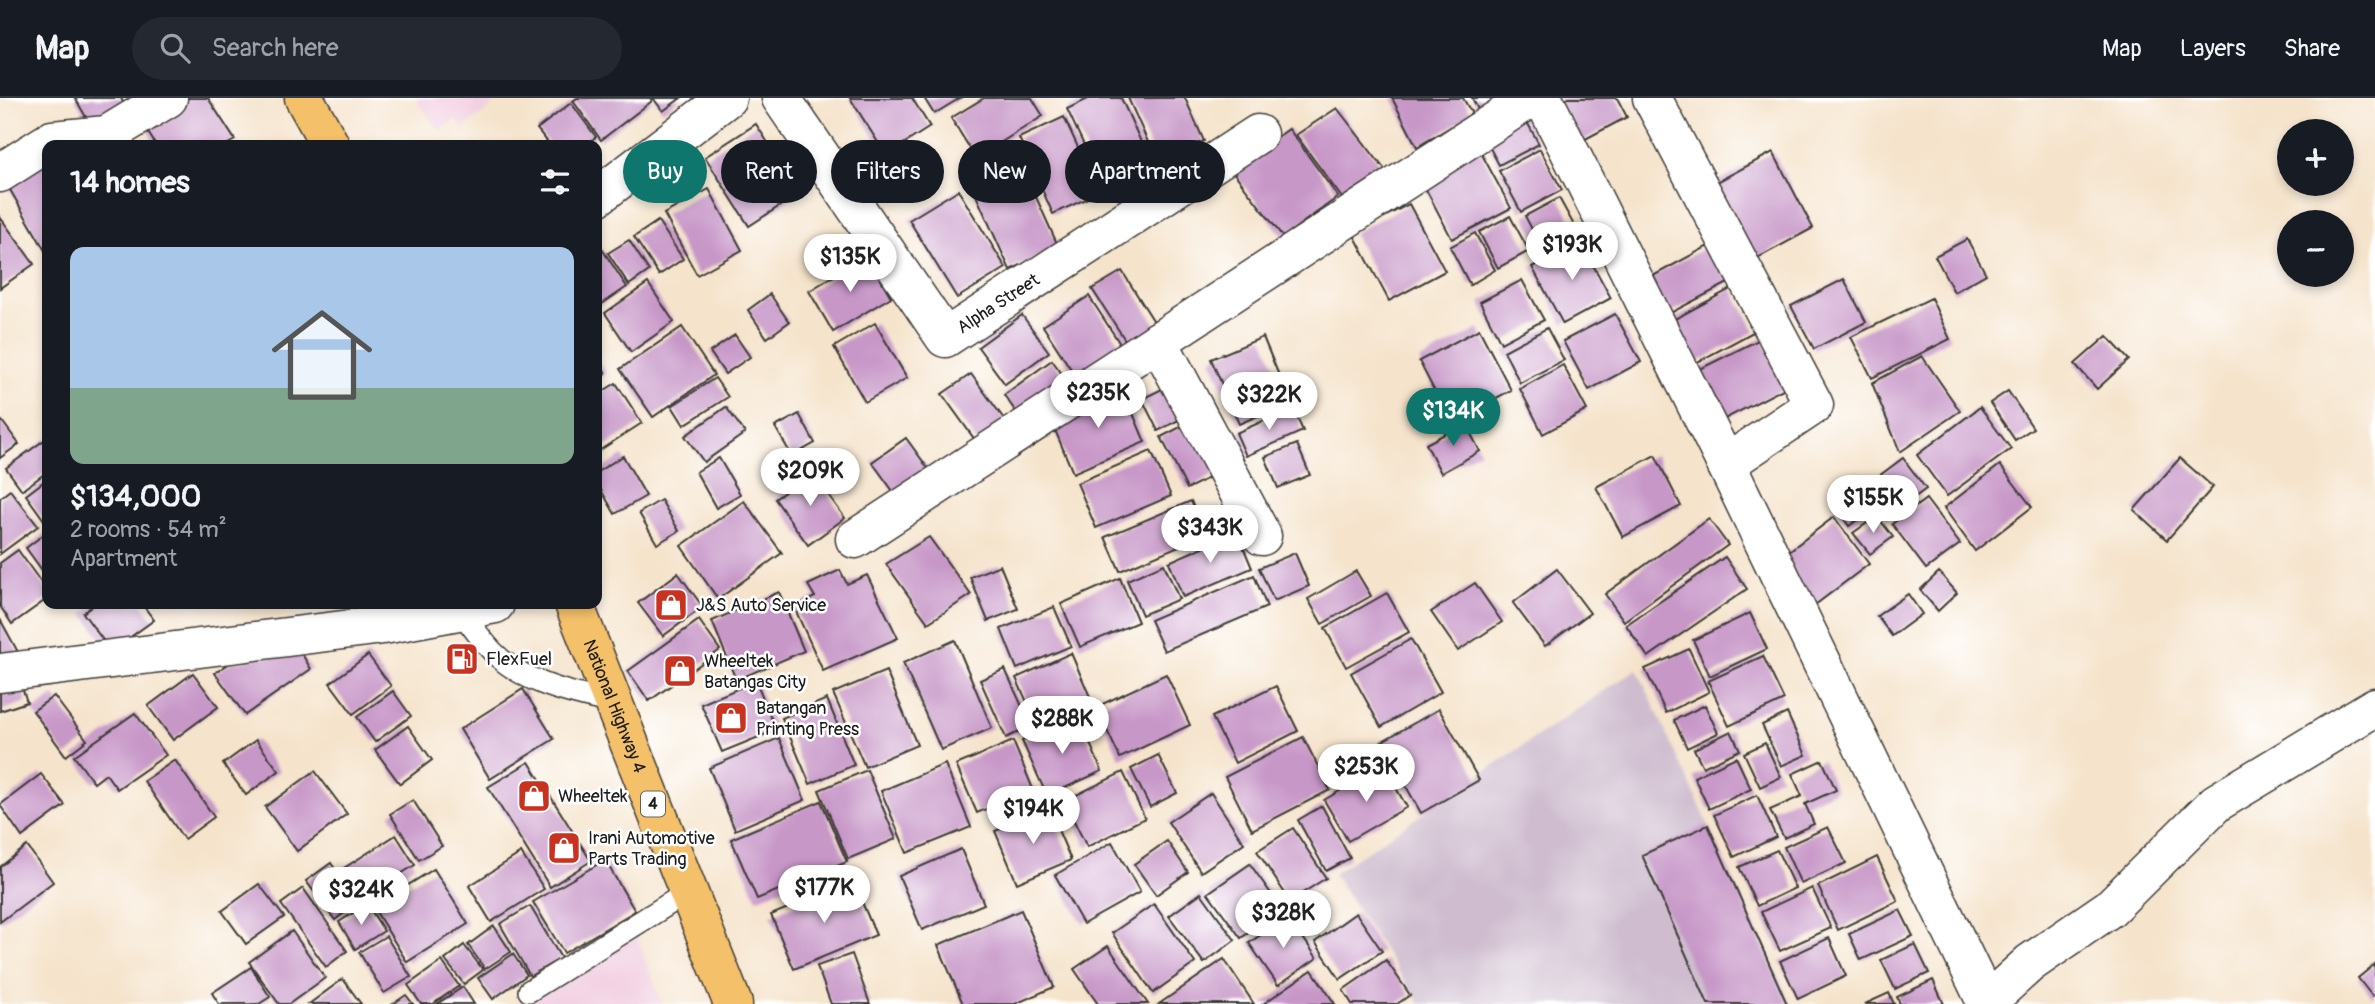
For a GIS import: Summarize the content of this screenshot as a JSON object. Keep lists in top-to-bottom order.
{
  "streets": {
    "main road": ["National Highway 4", "4"],
    "street": ["Alpha Street"]
  },
  "places": {
    "shop": [
      "J&S Auto Service",
      "Wheeltek Batangas City",
      "Batangan Printing Press",
      "Wheeltek",
      "Irani Automotive Parts Trading"
    ],
    "fuel station": ["FlexFuel"]
  },
  "page": {
    "header": "Map",
    "search": "Search here",
    "nav": ["Map", "Layers", "Share"],
    "map_buttons": ["+", "−"],
    "chip": [
      "Buy",
      "Rent",
      "Filters",
      "New",
      "Apartment"
    ],
    "heading": "14 homes",
    "price": [
      "$193K",
      "$135K",
      "$235K",
      "$322K",
      "$134K",
      "$209K",
      "$155K",
      "$343K",
      "$288K",
      "$253K",
      "$194K",
      "$177K",
      "$324K",
      "$328K"
    ],
    "list": [
      {
        "name": "$134,000",
        "note": "2 rooms · 54 m² · Apartment"
      }
    ]
  }
}
